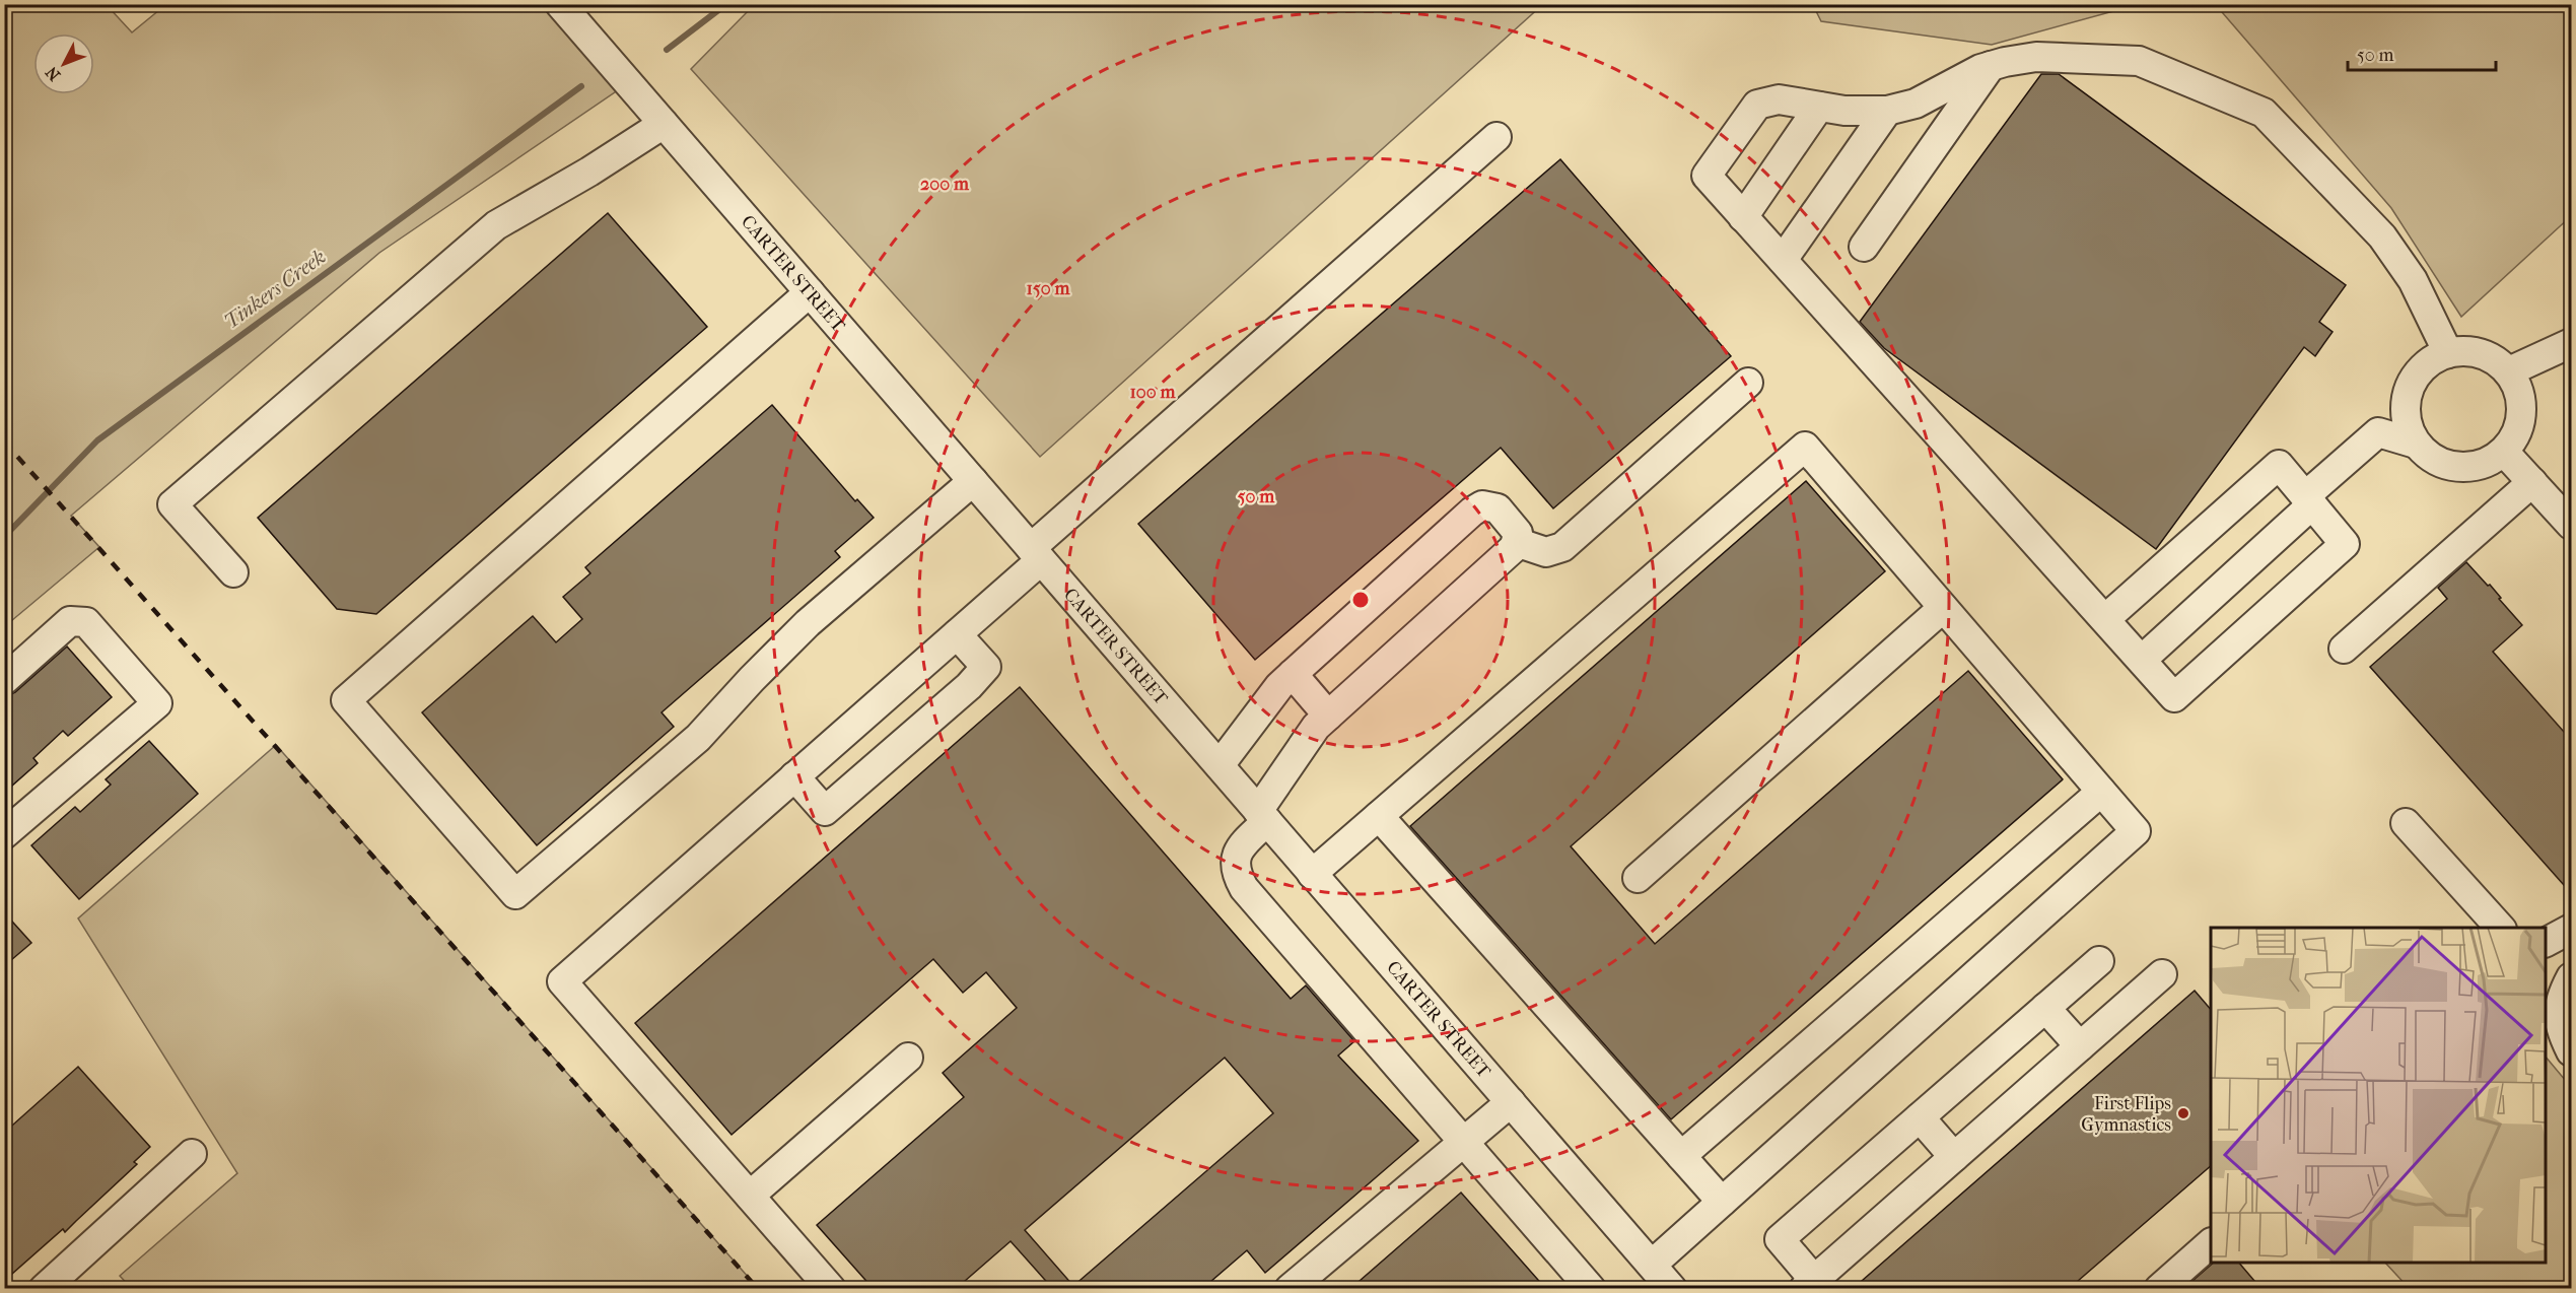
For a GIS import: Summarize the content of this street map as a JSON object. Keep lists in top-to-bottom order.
{
  "streets": {
    "street": ["CARTER STREET"]
  },
  "water": ["Tinkers Creek"],
  "places": ["First Flips Gymnastics"],
  "scale_bar": "50 m",
  "north": "bottom left",
  "rings": [
    "200 m",
    "150 m",
    "100 m",
    "50 m"
  ]
}
